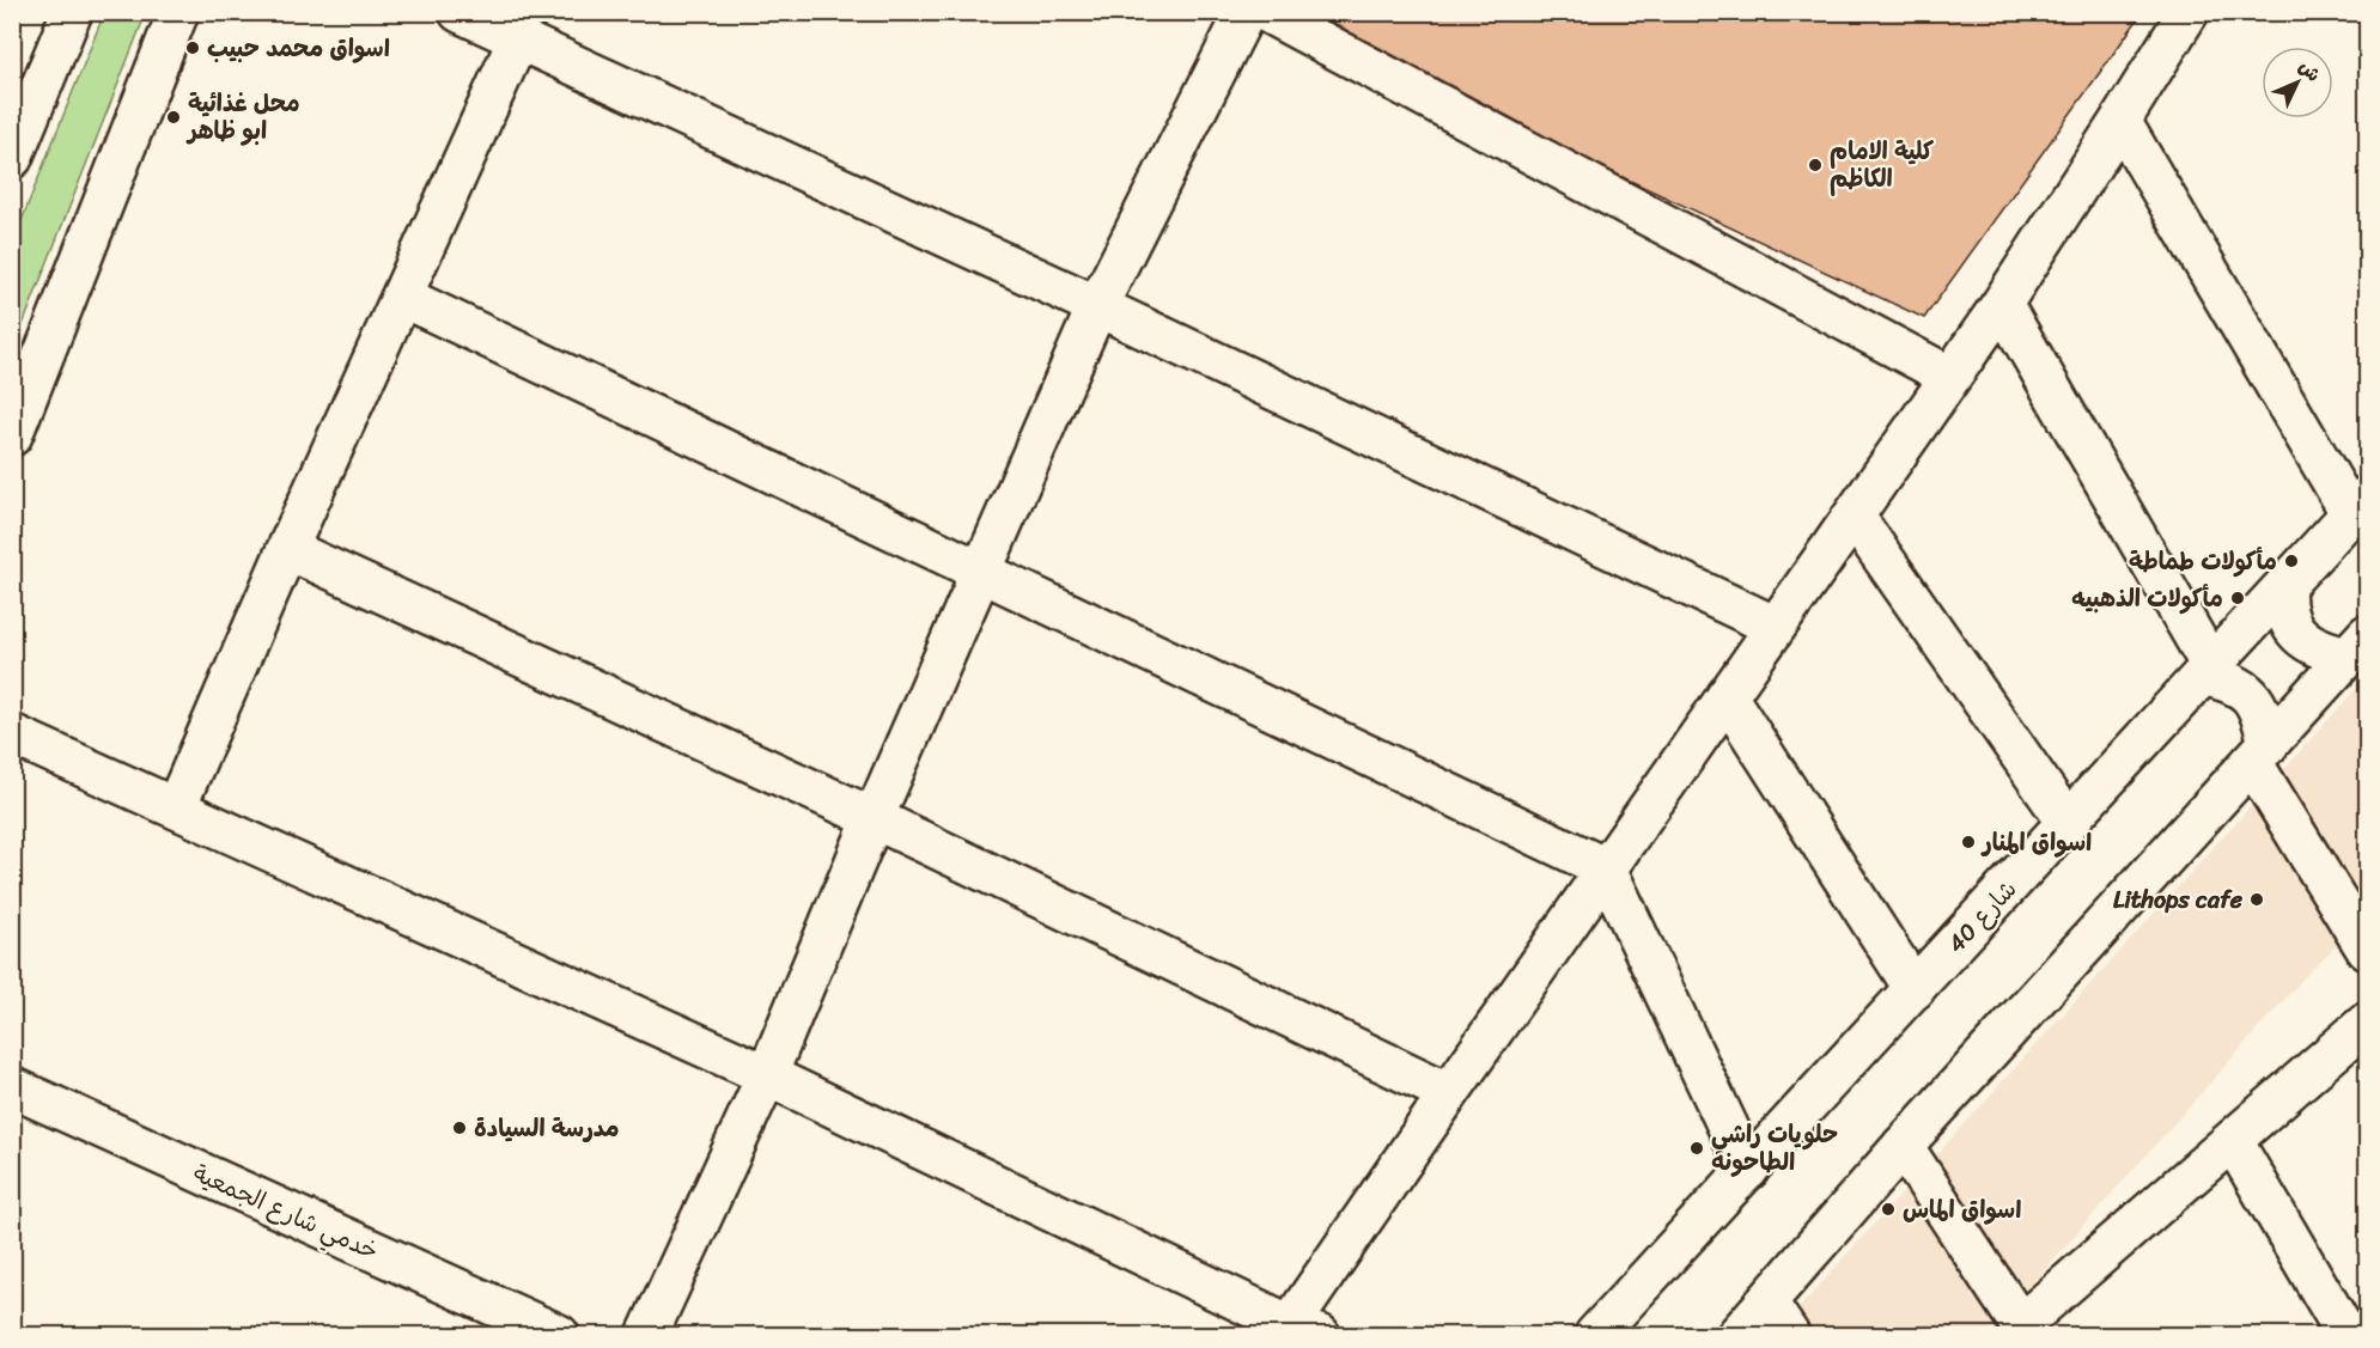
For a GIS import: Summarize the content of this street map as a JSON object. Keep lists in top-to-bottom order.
{
  "streets": {
    "street": ["شارع 40", "خدمي شارع الجمعية"]
  },
  "places": [
    "اسواق محمد حبيب",
    "محل غذائية ابو ظاهر",
    "كلية الامام الكاظم",
    "مأكولات طماطة",
    "مأكولات الذهبيه",
    "اسواق المنار",
    "Lithops cafe",
    "مدرسة السيادة",
    "حلويات راشي الطاحونه",
    "اسواق الماس"
  ],
  "north": "top right"
}
